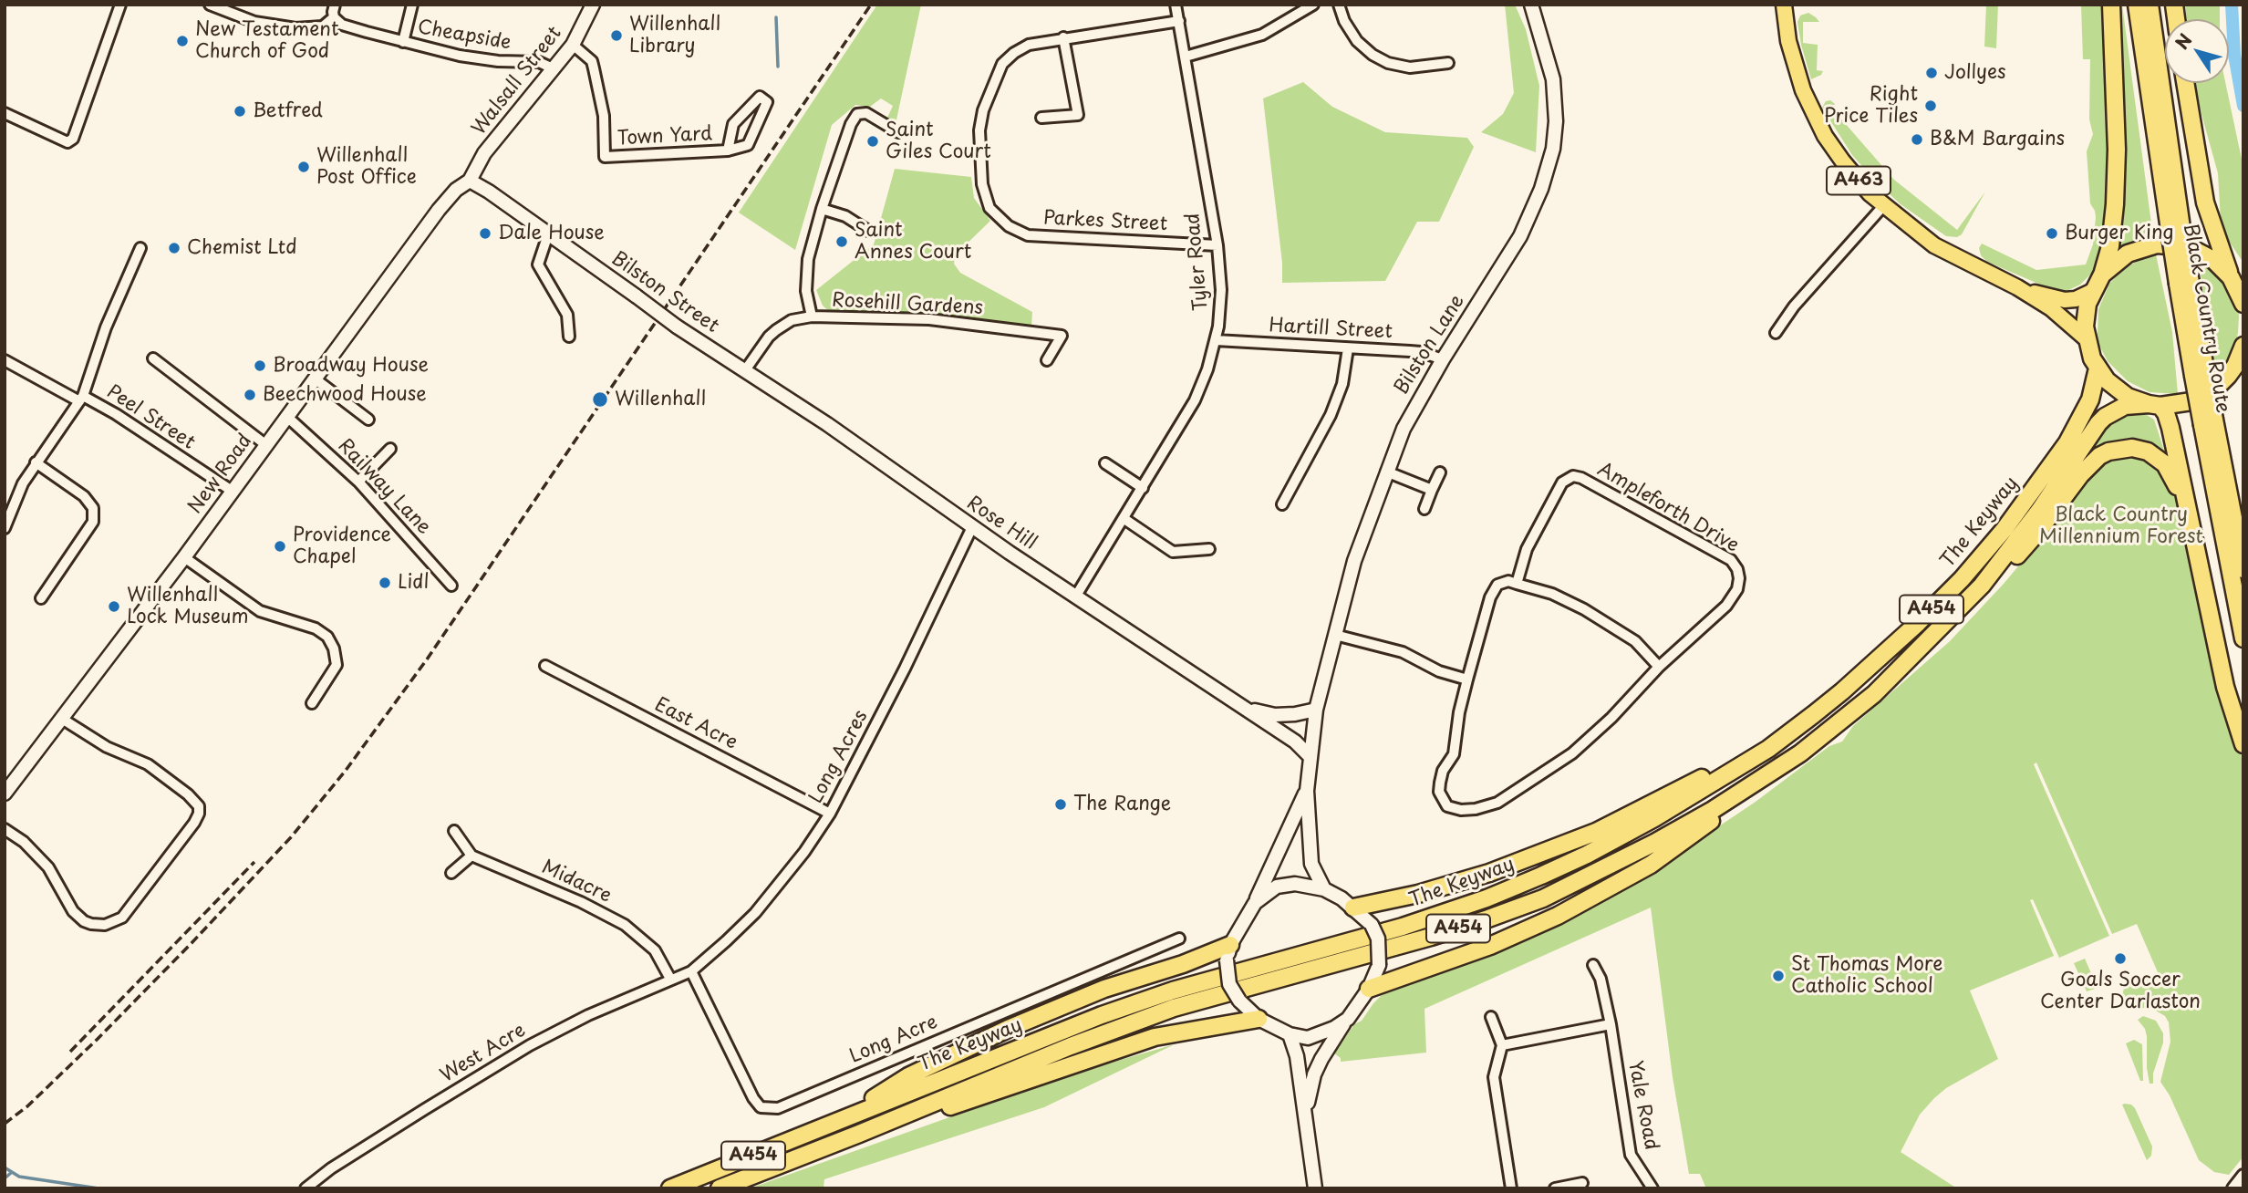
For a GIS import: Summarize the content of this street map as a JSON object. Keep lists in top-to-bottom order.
{
  "streets": {
    "highway": ["Black Country Route", "The Keyway", "A454"],
    "main road": [
      "Walsall Street",
      "A463",
      "Bilston Street",
      "Bilston Lane",
      "New Road",
      "Rose Hill"
    ],
    "street": [
      "Cheapside",
      "Town Yard",
      "Parkes Street",
      "Tyler Road",
      "Rosehill Gardens",
      "Hartill Street",
      "Peel Street",
      "Railway Lane",
      "Ampleforth Drive",
      "East Acre",
      "Long Acres",
      "Midacre",
      "Long Acre",
      "West Acre",
      "Yale Road"
    ]
  },
  "crossings": [
    ["Cheapside", "Walsall Street"],
    ["Walsall Street", "Town Yard"],
    ["Walsall Street", "Bilston Street"],
    ["Walsall Street", "New Road"],
    ["Parkes Street", "Tyler Road"],
    ["Tyler Road", "Hartill Street"],
    ["Tyler Road", "Rose Hill"],
    ["Bilston Street", "Rosehill Gardens"],
    ["Bilston Street", "New Road"],
    ["Bilston Street", "Rose Hill"],
    ["Rosehill Gardens", "Rose Hill"],
    ["Hartill Street", "Bilston Lane"],
    ["Bilston Lane", "Rose Hill"],
    ["Peel Street", "New Road"],
    ["New Road", "Railway Lane"],
    ["Rose Hill", "Long Acres"],
    ["East Acre", "Long Acres"],
    ["Long Acres", "Long Acre"],
    ["Long Acres", "West Acre"],
    ["Midacre", "West Acre"],
    ["Long Acre", "West Acre"]
  ],
  "parks": ["Black Country Millennium Forest"],
  "places": [
    "Willenhall Library",
    "New Testament Church of God",
    "Jollyes",
    "Right Price Tiles",
    "Betfred",
    "B&M Bargains",
    "Saint Giles Court",
    "Willenhall Post Office",
    "Dale House",
    "Burger King",
    "Saint Annes Court",
    "Chemist Ltd",
    "Broadway House",
    "Beechwood House",
    "Willenhall",
    "Providence Chapel",
    "Lidl",
    "Willenhall Lock Museum",
    "The Range",
    "Goals Soccer Center Darlaston",
    "St Thomas More Catholic School"
  ],
  "north": "top left"
}
